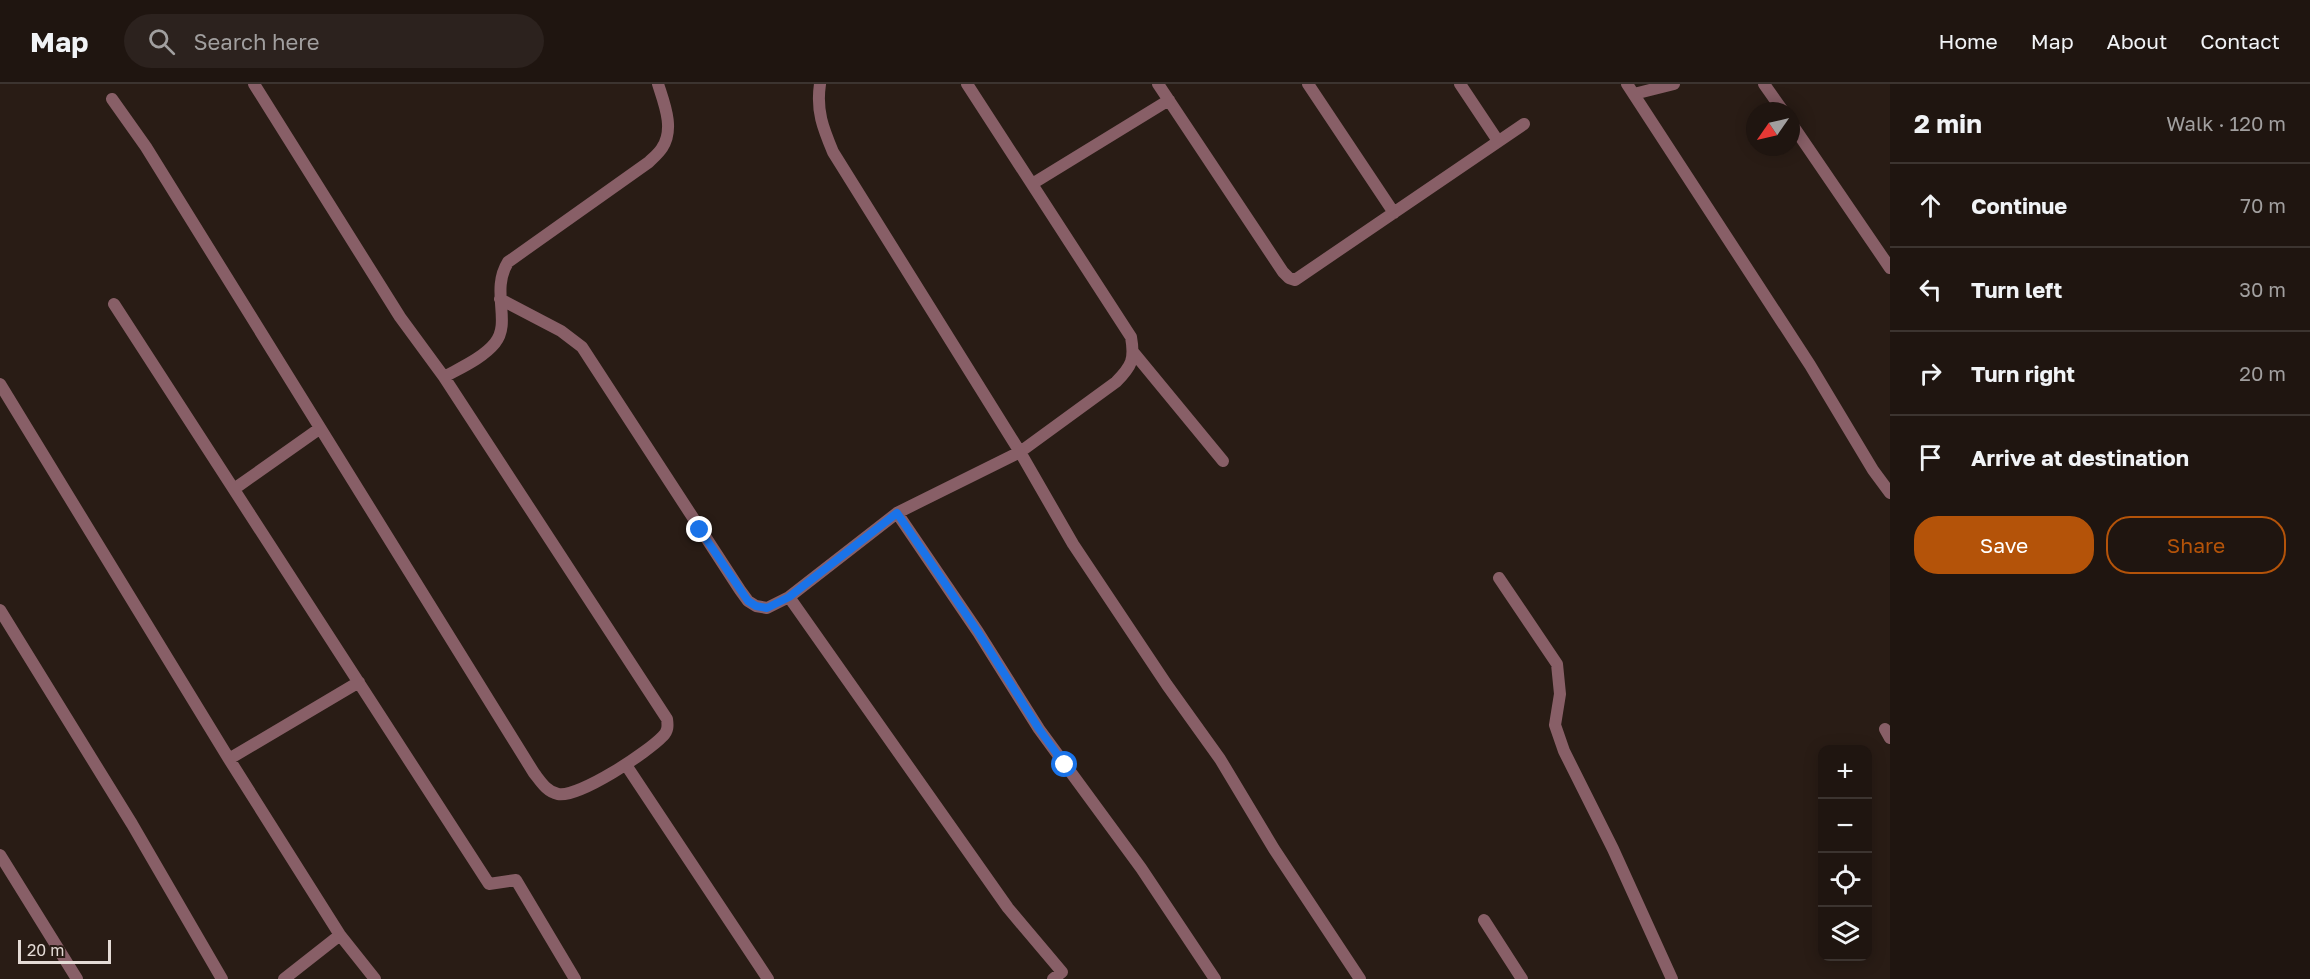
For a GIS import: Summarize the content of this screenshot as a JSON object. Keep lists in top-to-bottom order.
{
  "scale_bar": "20 m",
  "north": "bottom left",
  "page": {
    "header": "Map",
    "search": "Search here",
    "nav": [
      "Home",
      "Map",
      "About",
      "Contact"
    ],
    "heading": ["2 min", "Walk · 120 m"],
    "list": [
      ["Continue", "70 m"],
      ["Turn left", "30 m"],
      ["Turn right", "20 m"],
      "Arrive at destination"
    ],
    "buttons": ["Save", "Share"],
    "map_buttons": ["+", "−"],
    "scale": "20 m"
  }
}
